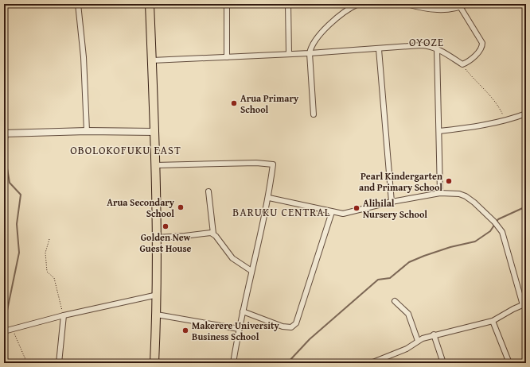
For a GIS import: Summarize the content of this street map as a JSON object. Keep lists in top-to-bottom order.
{
  "districts": ["OYOZE", "OBOLOKOFUKU EAST", "BARUKU CENTRAL"],
  "places": [
    "Arua Primary School",
    "Pearl Kindergarten and Primary School",
    "Arua Secondary School",
    "Alihilal Nursery School",
    "Golden New Guest House",
    "Makerere University Business School"
  ]
}
